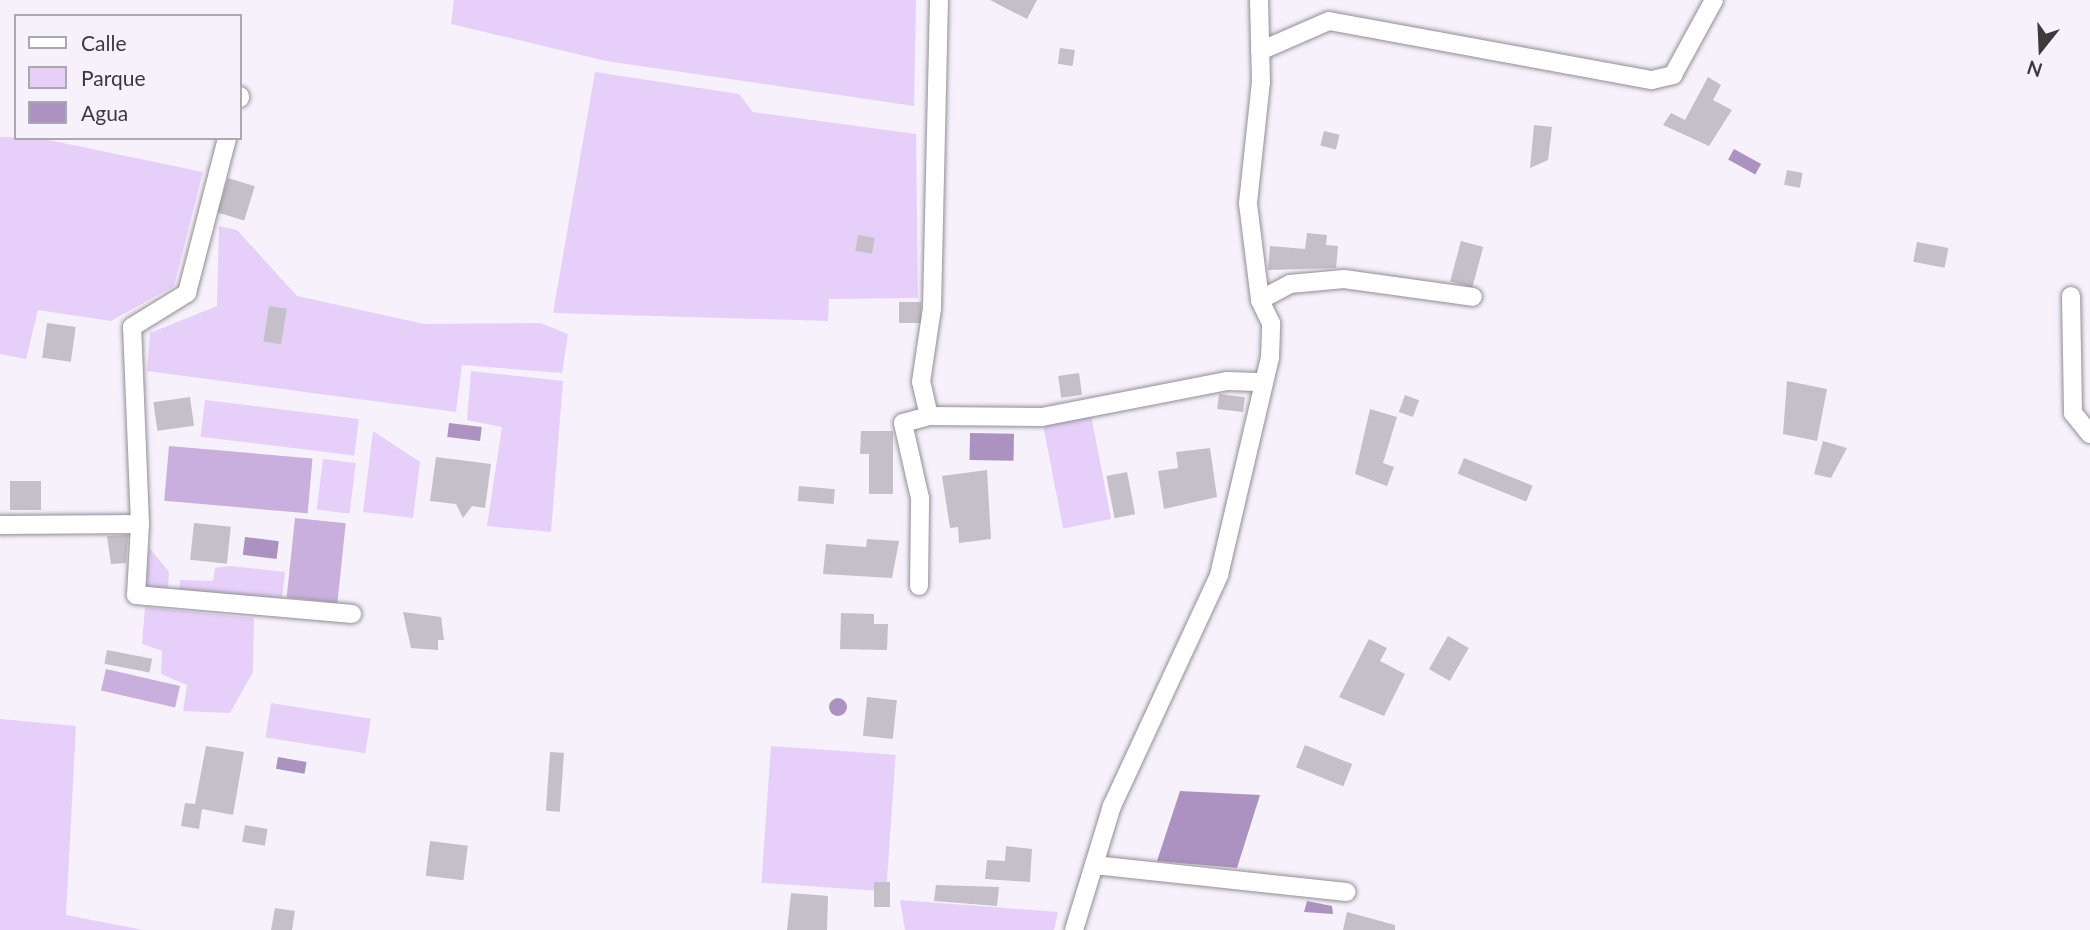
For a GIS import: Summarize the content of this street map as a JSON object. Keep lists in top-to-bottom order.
{
  "legend": ["Calle", "Parque", "Agua"],
  "north": "bottom"
}
